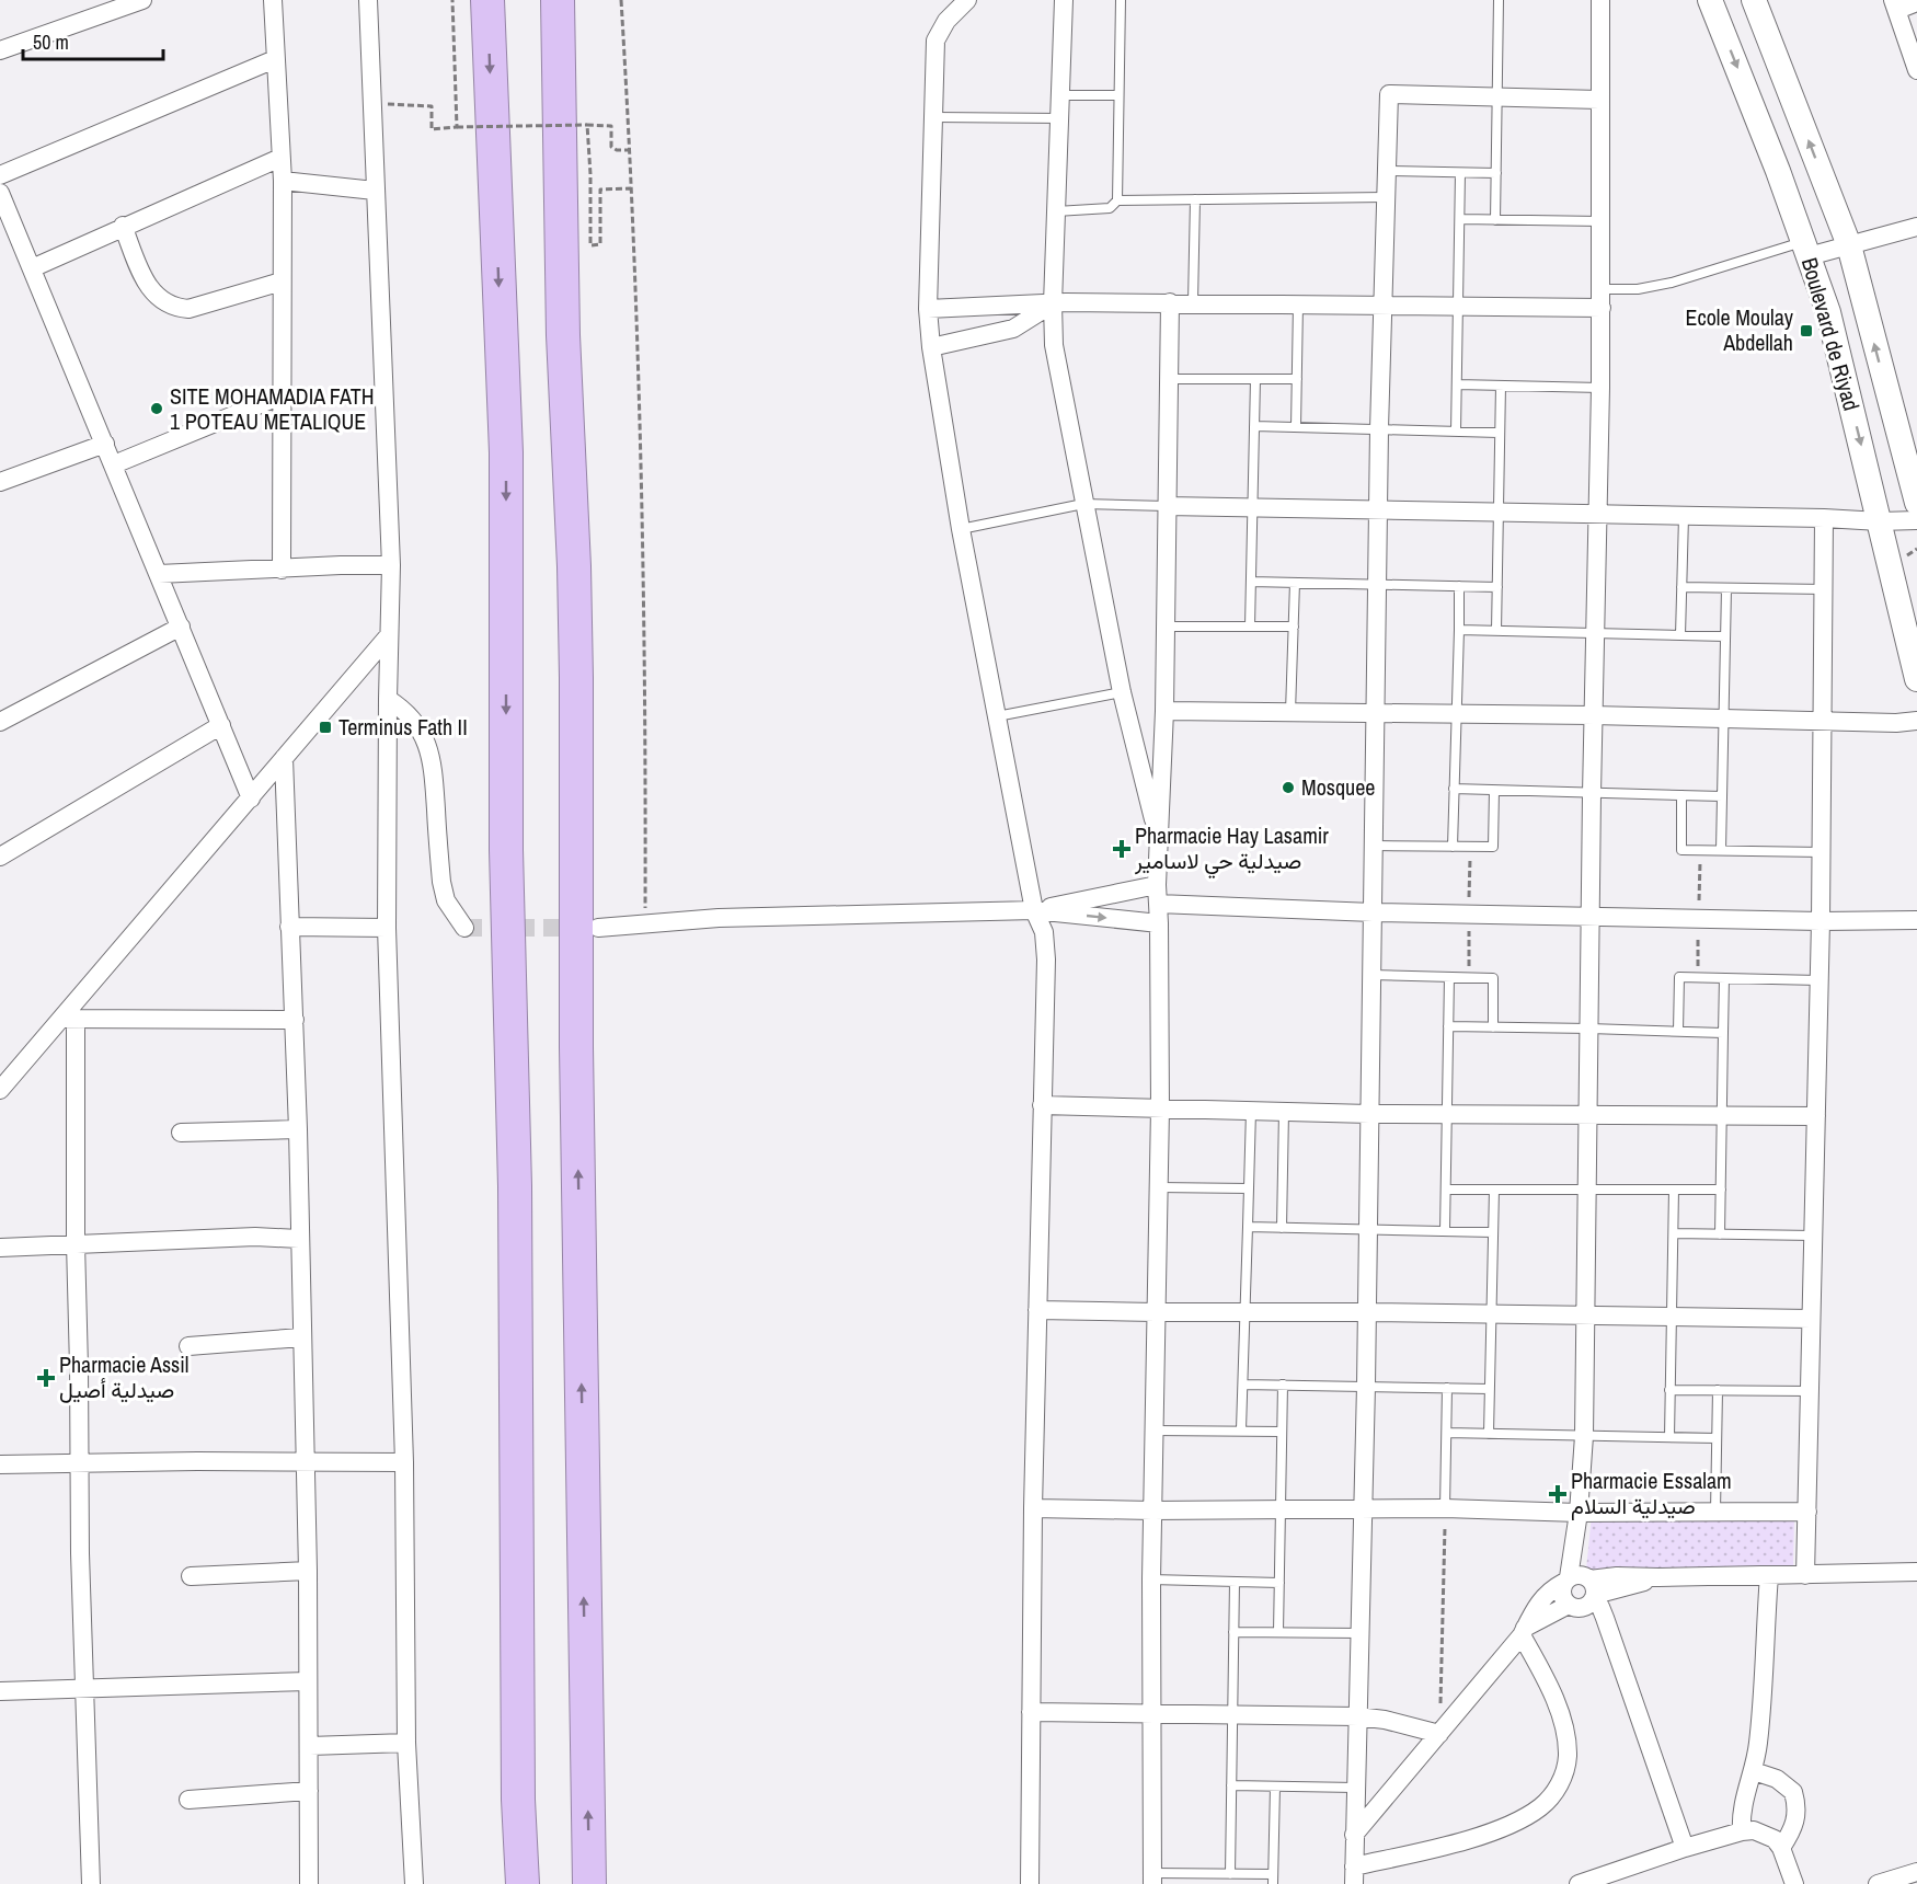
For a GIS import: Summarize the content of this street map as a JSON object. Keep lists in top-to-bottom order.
{
  "streets": {
    "main road": ["Boulevard de Riyad"]
  },
  "places": {
    "transit": ["Ecole Moulay Abdellah", "Terminus Fath II"],
    "other": ["SITE MOHAMADIA FATH 1 POTEAU METALIQUE", "Mosquee"],
    "health": ["Pharmacie Hay Lasamir صيدلية حي لاسامير", "Pharmacie Assil صيدلية أصيل", "Pharmacie Essalam صيدلية السلام"]
  },
  "scale_bar": "50 m"
}
